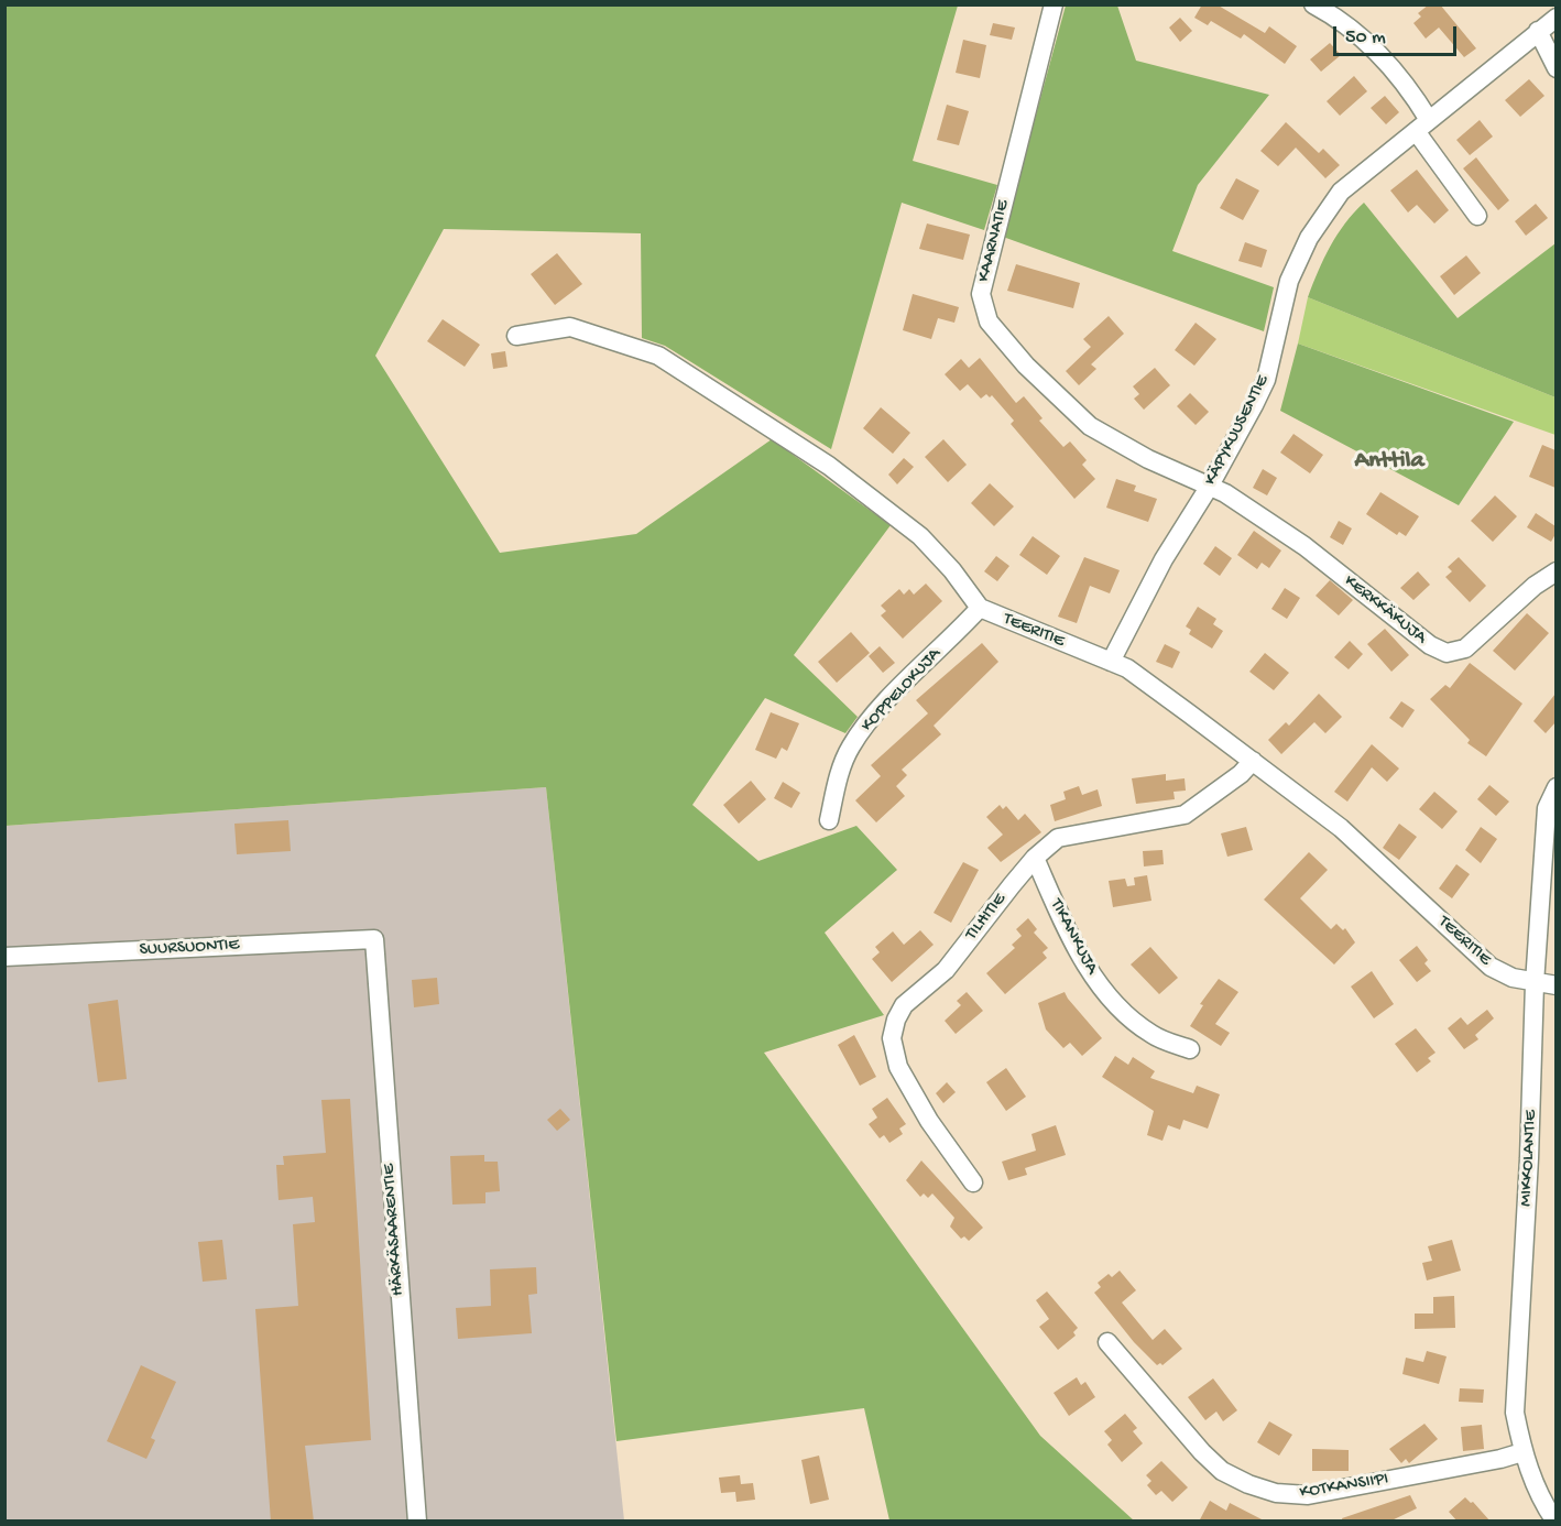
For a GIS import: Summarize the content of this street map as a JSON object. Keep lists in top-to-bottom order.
{
  "streets": {
    "street": [
      "KAARNATIE",
      "KÄPYKUUSENTIE",
      "KERKKÄKUJA",
      "TEERITIE",
      "KOPPELOKUJA",
      "TILHITIE",
      "TIKANKUJA",
      "SUURSUONTIE",
      "MIKKOLANTIE",
      "HÄRKÄSAARENTIE",
      "KOTKANSIIPI"
    ]
  },
  "crossings": [
    ["KAARNATIE", "KÄPYKUUSENTIE"],
    ["KAARNATIE", "KERKKÄKUJA"],
    ["KÄPYKUUSENTIE", "KERKKÄKUJA"],
    ["KÄPYKUUSENTIE", "TEERITIE"],
    ["TEERITIE", "KOPPELOKUJA"],
    ["TEERITIE", "TILHITIE"],
    ["TEERITIE", "MIKKOLANTIE"],
    ["TILHITIE", "TIKANKUJA"],
    ["SUURSUONTIE", "HÄRKÄSAARENTIE"],
    ["MIKKOLANTIE", "KOTKANSIIPI"]
  ],
  "districts": ["Anttila"],
  "scale_bar": "50 m"
}
